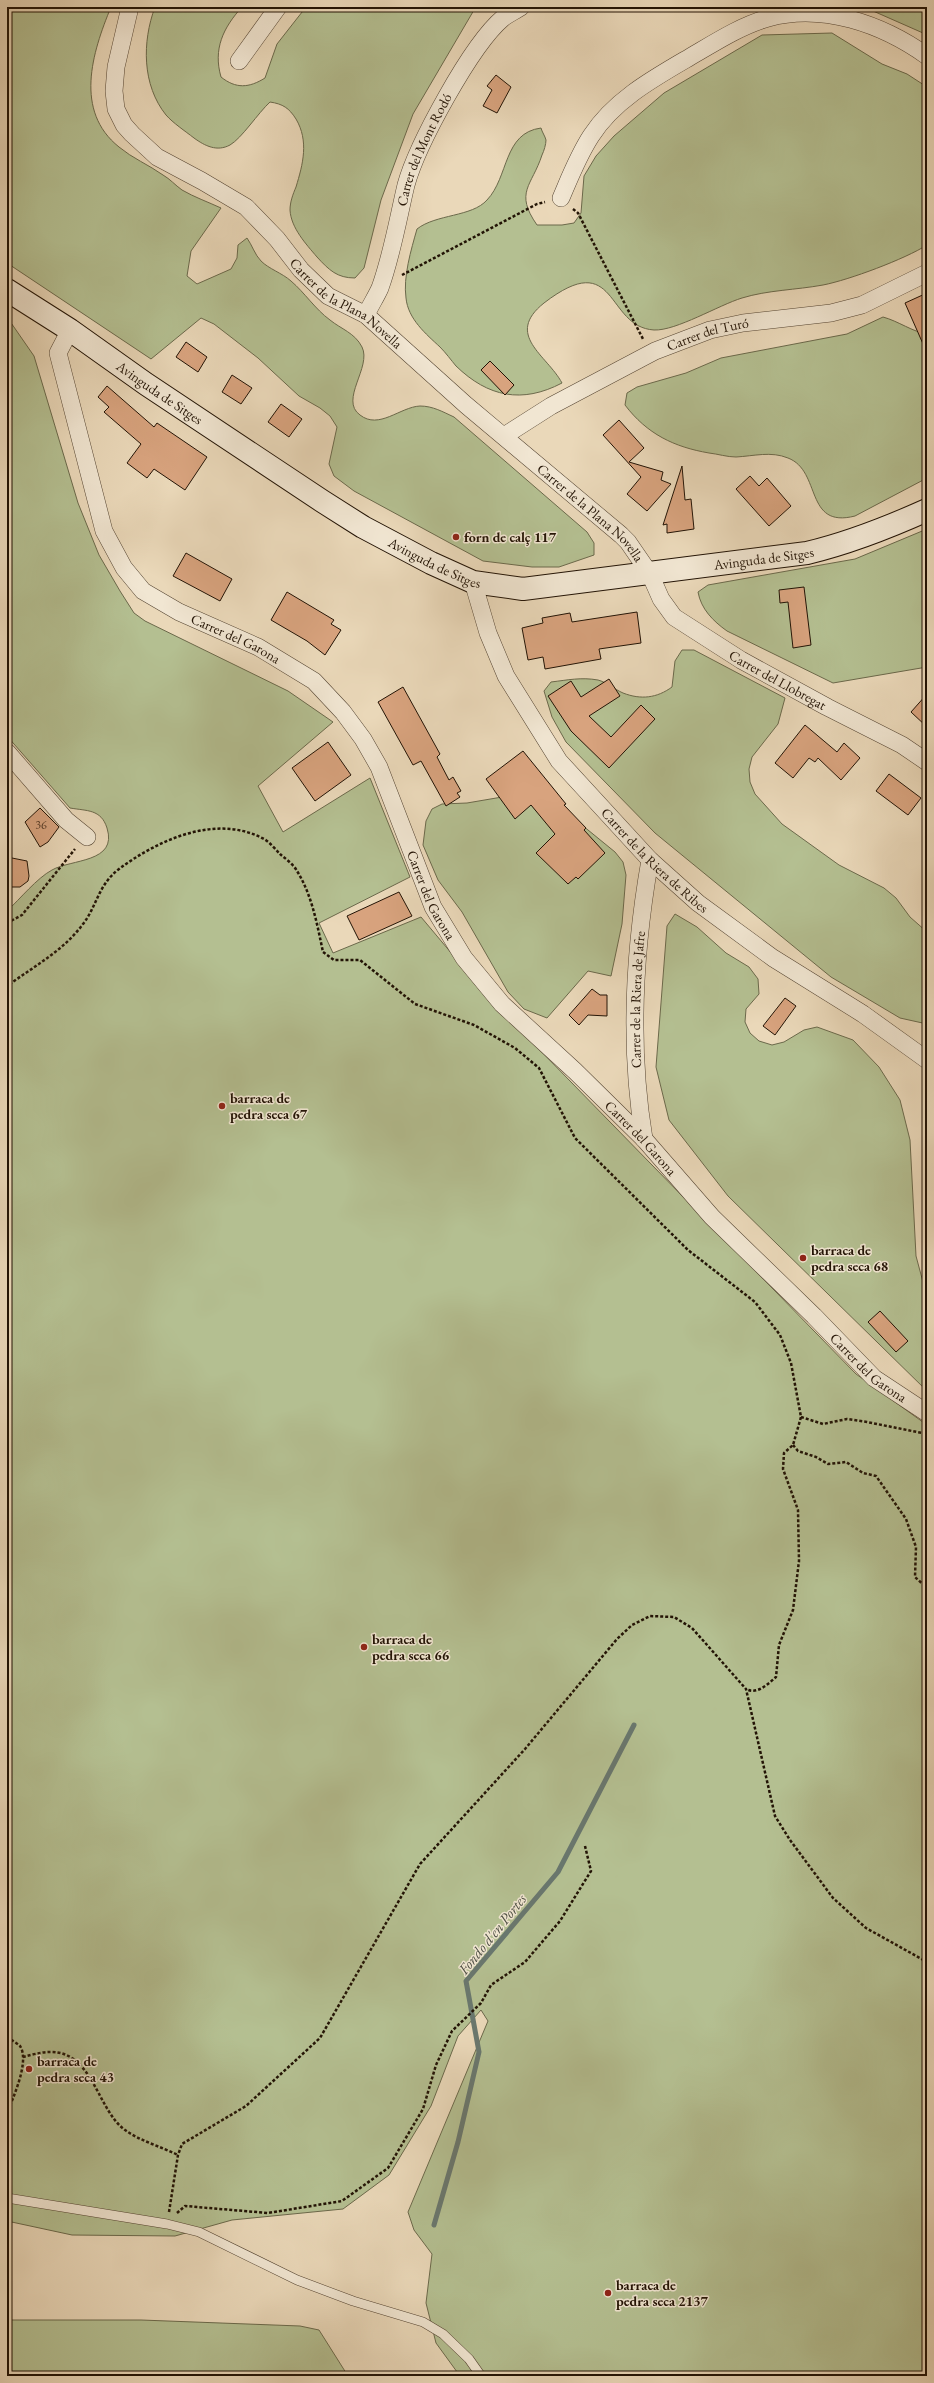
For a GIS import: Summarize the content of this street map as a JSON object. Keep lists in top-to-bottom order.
{
  "streets": {
    "street": [
      "Carrer del Mont Rodó",
      "Carrer de la Plana Novella",
      "Carrer del Turó",
      "Avinguda de Sitges",
      "Carrer del Garona",
      "Carrer del Llobregat",
      "Carrer de la Riera de Ribes",
      "Carrer de la Riera de Jafre"
    ]
  },
  "crossings": [
    ["Carrer del Mont Rodó", "Carrer de la Plana Novella"],
    ["Carrer de la Plana Novella", "Carrer del Turó"],
    ["Carrer de la Plana Novella", "Avinguda de Sitges"],
    ["Carrer de la Plana Novella", "Carrer del Llobregat"],
    ["Avinguda de Sitges", "Carrer del Garona"],
    ["Avinguda de Sitges", "Carrer del Llobregat"],
    ["Avinguda de Sitges", "Carrer de la Riera de Ribes"],
    ["Carrer del Garona", "Carrer de la Riera de Jafre"],
    ["Carrer de la Riera de Ribes", "Carrer de la Riera de Jafre"]
  ],
  "water": ["Fondo d'en Portes"],
  "places": [
    "forn de calç 117",
    "barraca de pedra seca 67",
    "barraca de pedra seca 68",
    "barraca de pedra seca 66",
    "barraca de pedra seca 43",
    "barraca de pedra seca 2137"
  ],
  "house_numbers": ["36"]
}
